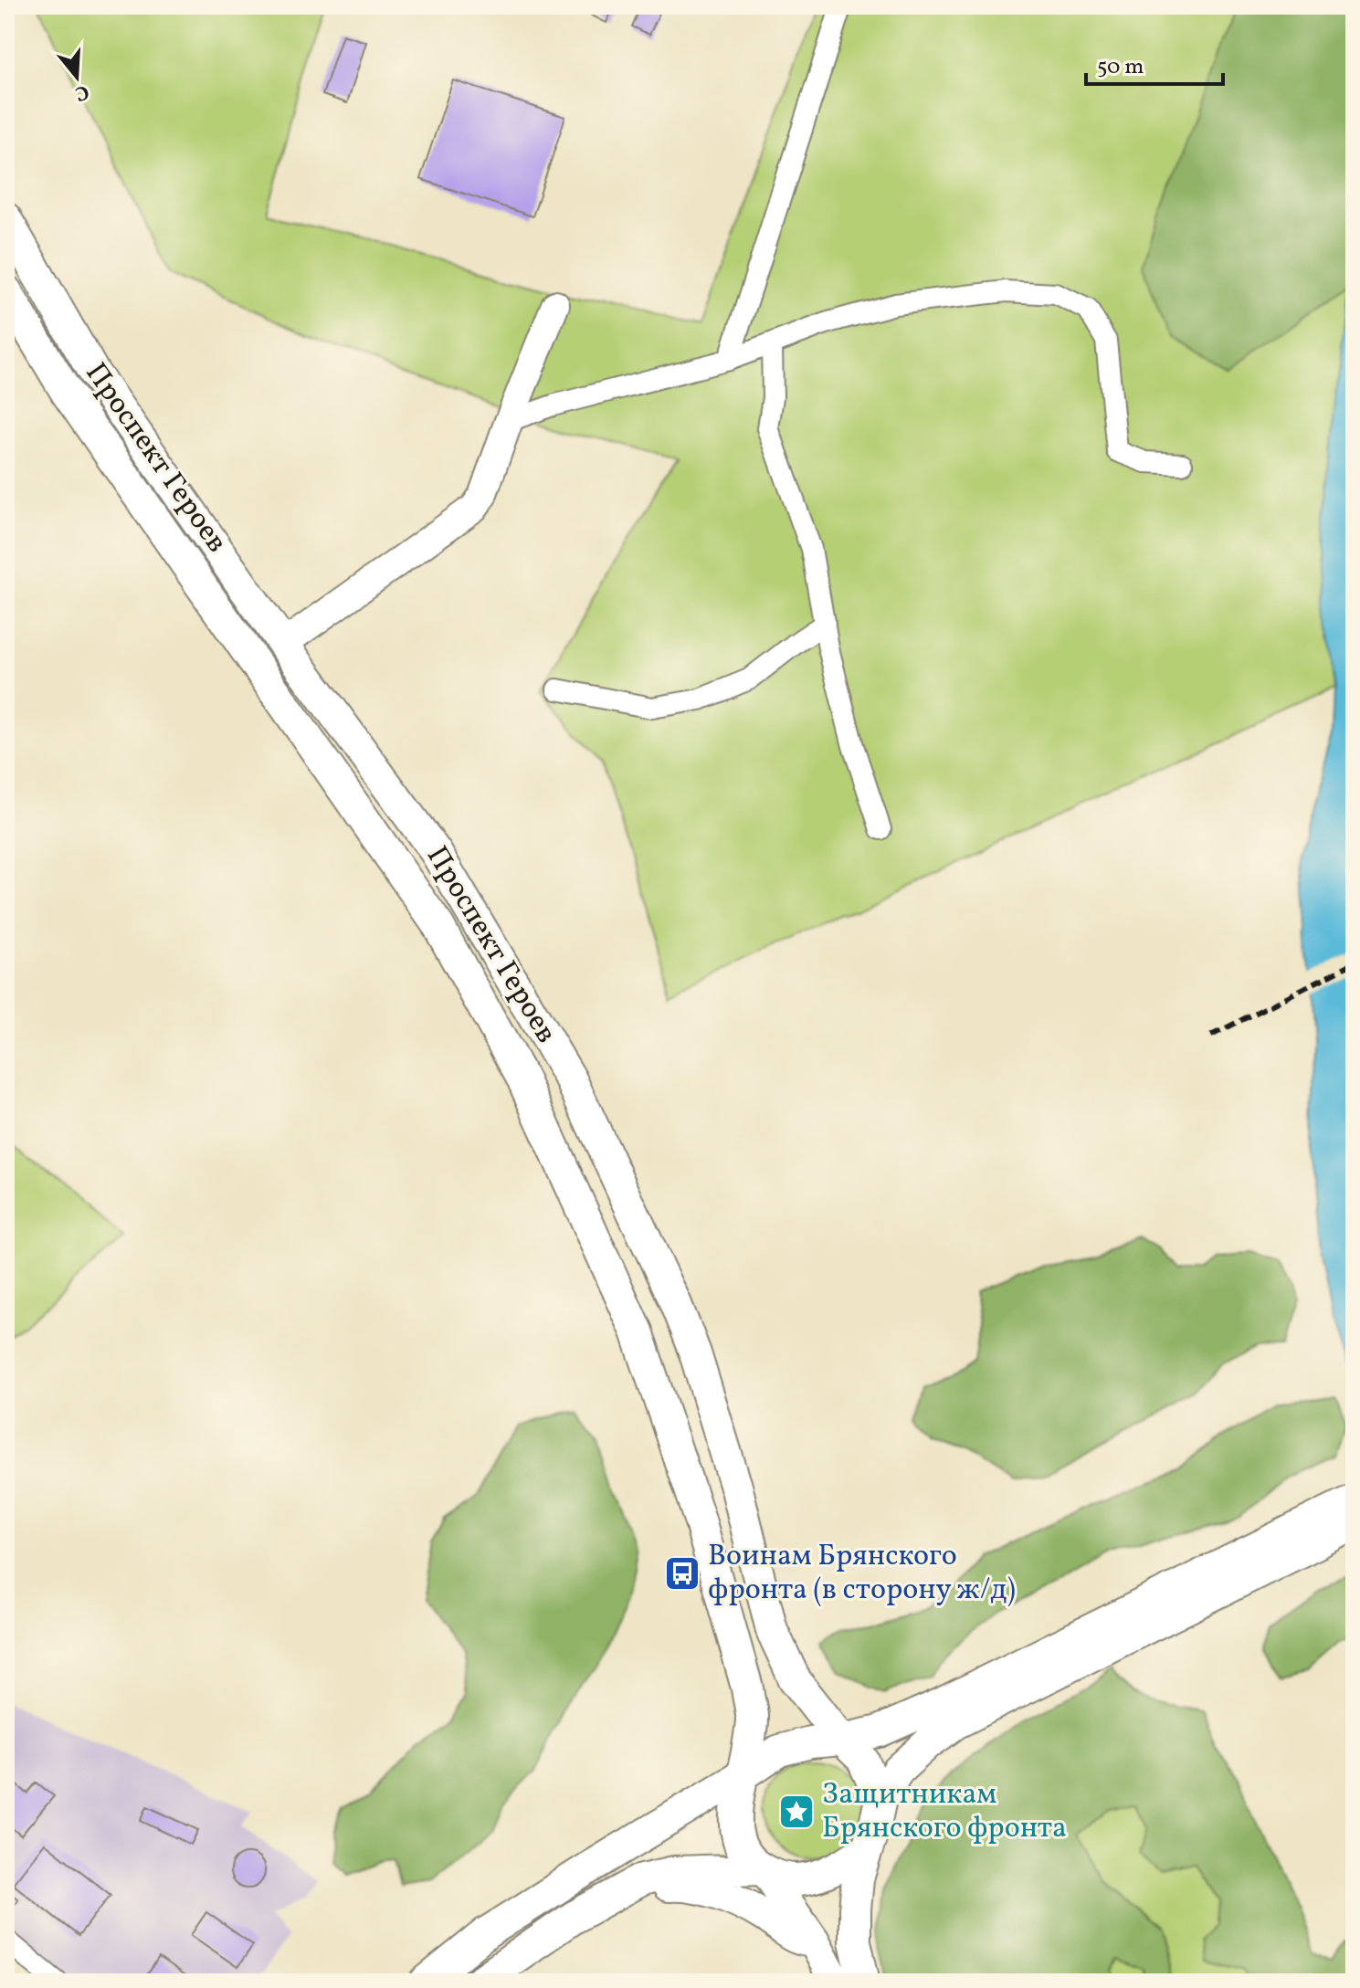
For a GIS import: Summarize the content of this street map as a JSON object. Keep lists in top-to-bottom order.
{
  "streets": {
    "main road": ["Проспект Героев"]
  },
  "places": {
    "bus stop": ["Воинам Брянского фронта (в сторону ж/д)"],
    "place": ["Защитникам Брянского фронта"]
  },
  "scale_bar": "50 m",
  "north": "bottom"
}
